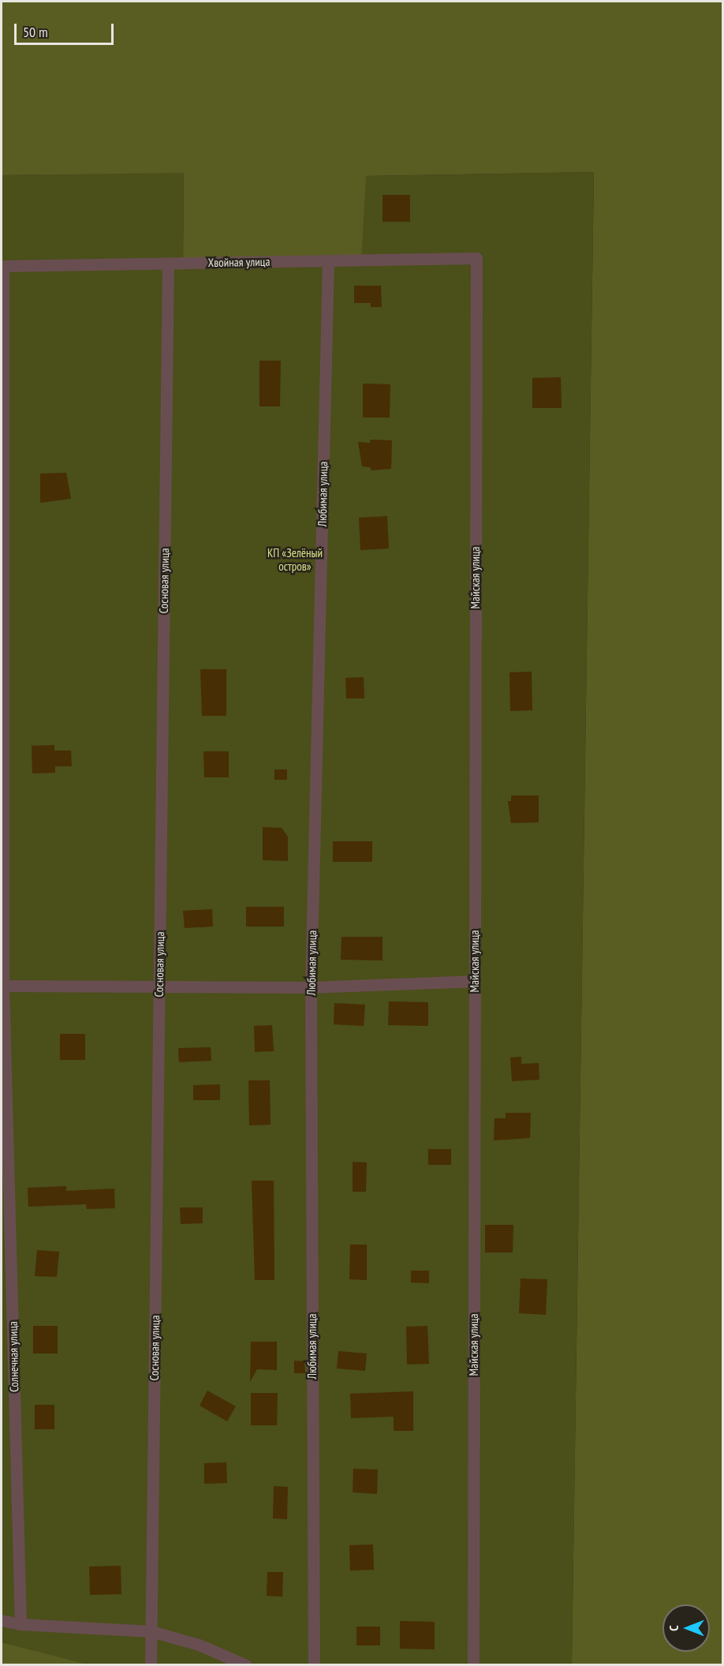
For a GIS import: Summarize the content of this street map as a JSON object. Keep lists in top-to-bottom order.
{
  "streets": {
    "street": [
      "Хвойная улица",
      "Любимая улица",
      "Майская улица",
      "Сосновая улица",
      "Солнечная улица"
    ]
  },
  "crossings": [
    ["Хвойная улица", "Любимая улица"],
    ["Хвойная улица", "Майская улица"],
    ["Хвойная улица", "Сосновая улица"],
    ["Хвойная улица", "Солнечная улица"]
  ],
  "parks": ["КП «Зелёный остров»"],
  "scale_bar": "50 m",
  "north": "left"
}
